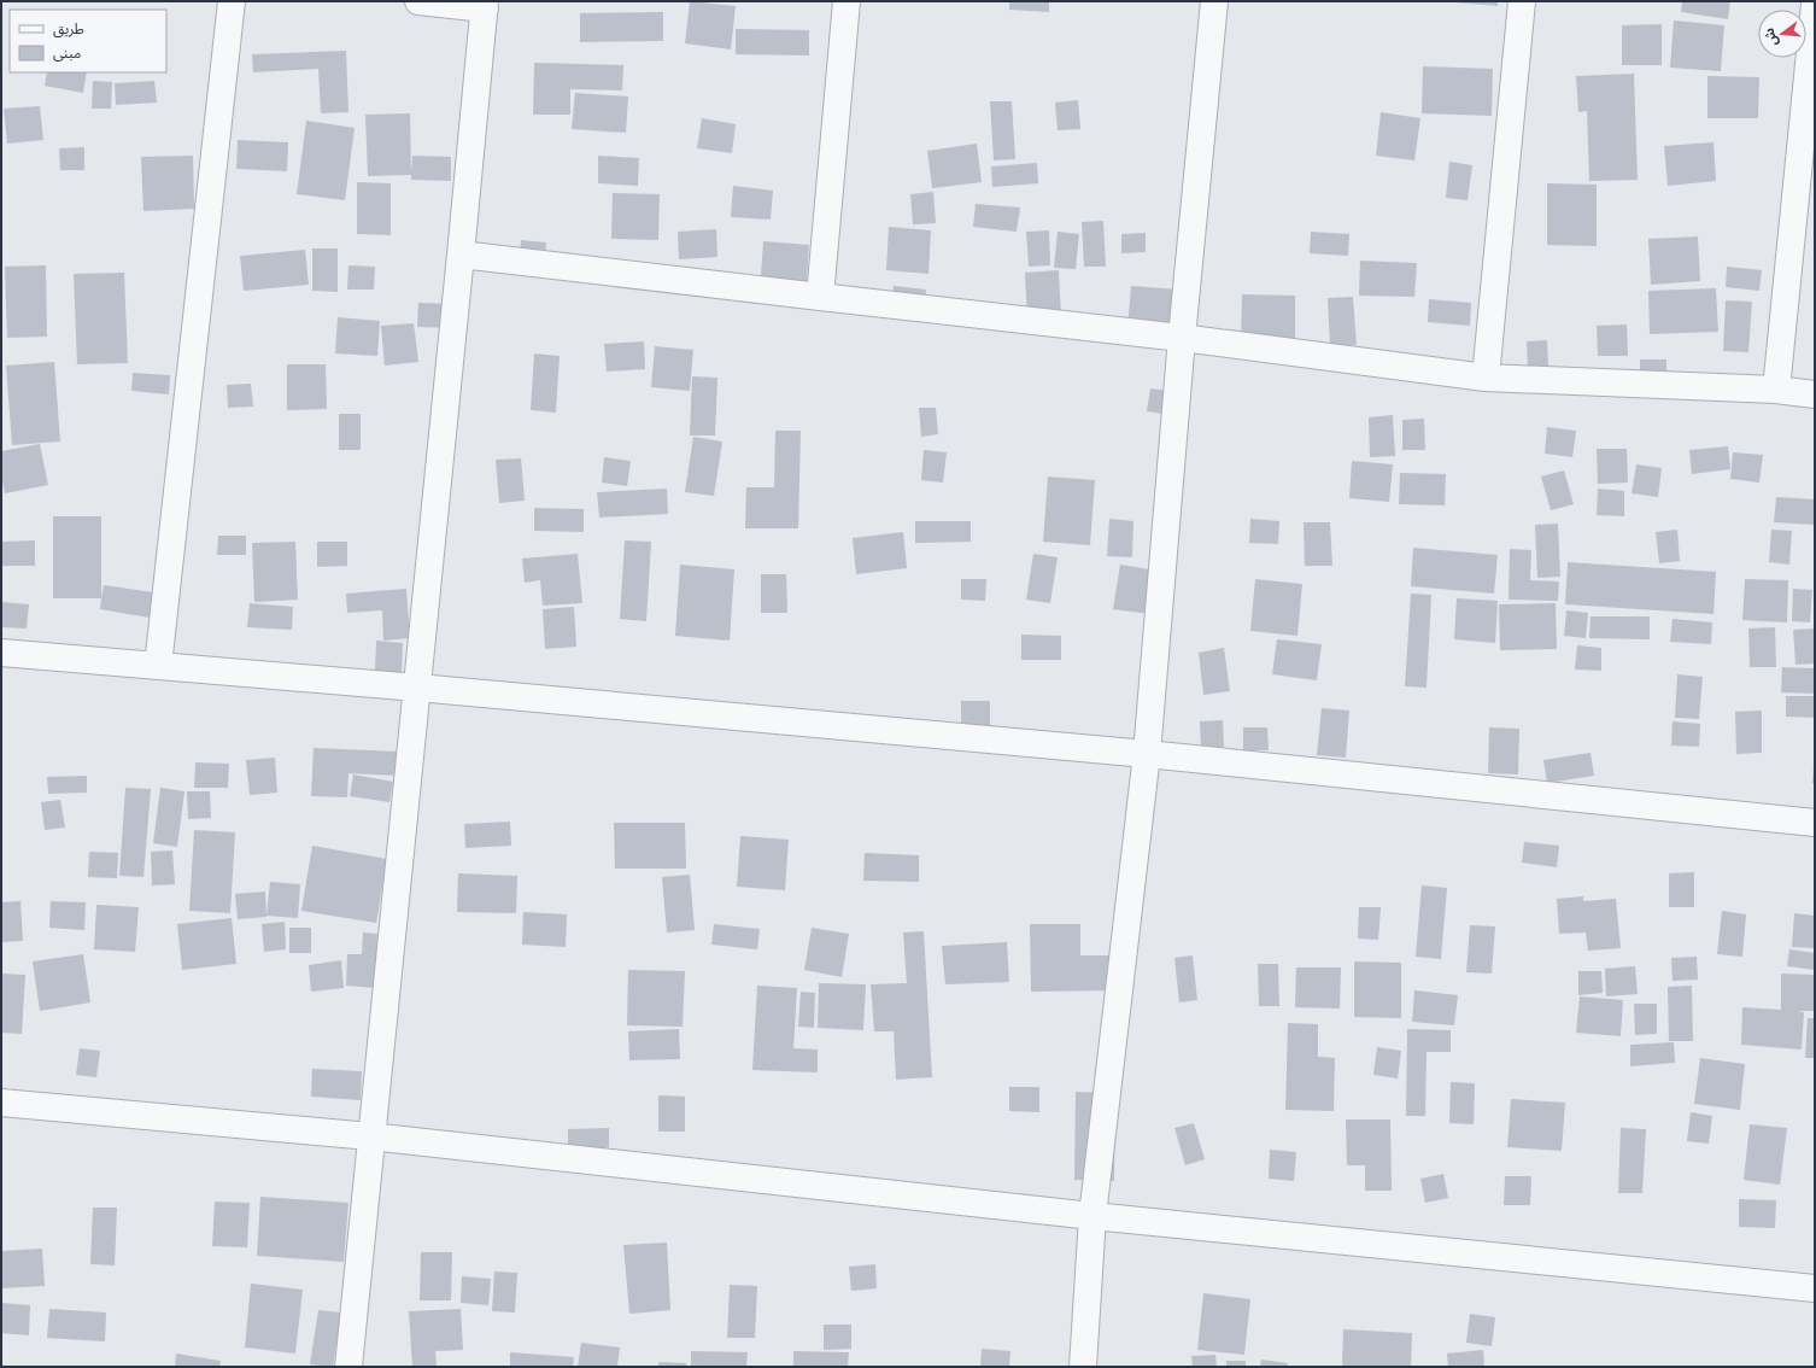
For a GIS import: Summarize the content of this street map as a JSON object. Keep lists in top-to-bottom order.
{
  "legend": ["طريق", "مبنى"],
  "north": "left"
}
